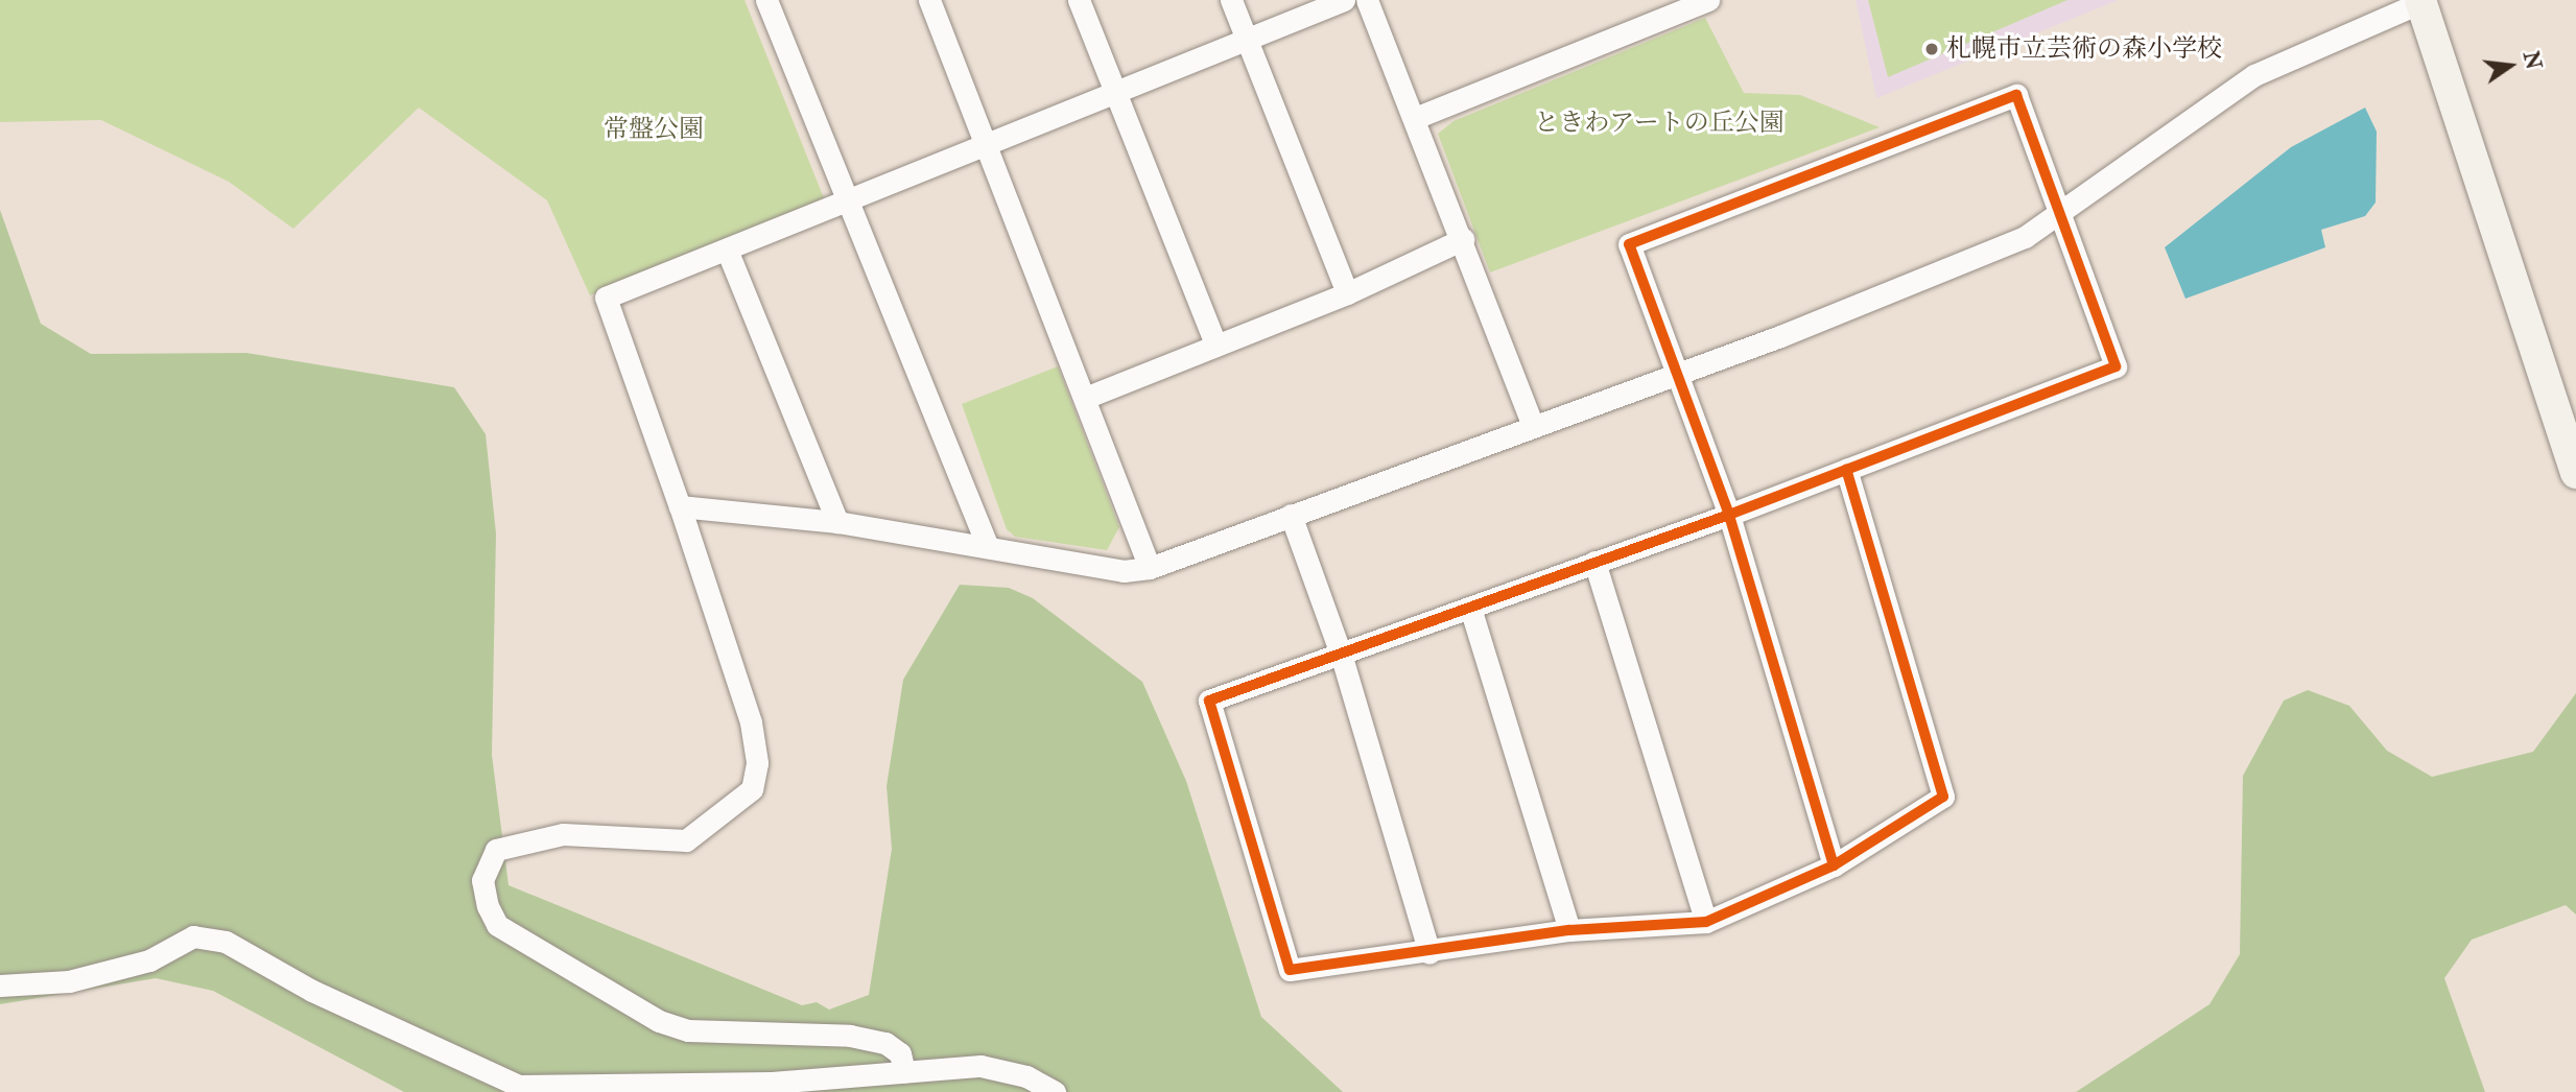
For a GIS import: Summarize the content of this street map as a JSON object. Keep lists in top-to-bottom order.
{
  "parks": ["ときわアートの丘公園", "常盤公園"],
  "places": ["札幌市立芸術の森小学校"],
  "north": "right"
}
